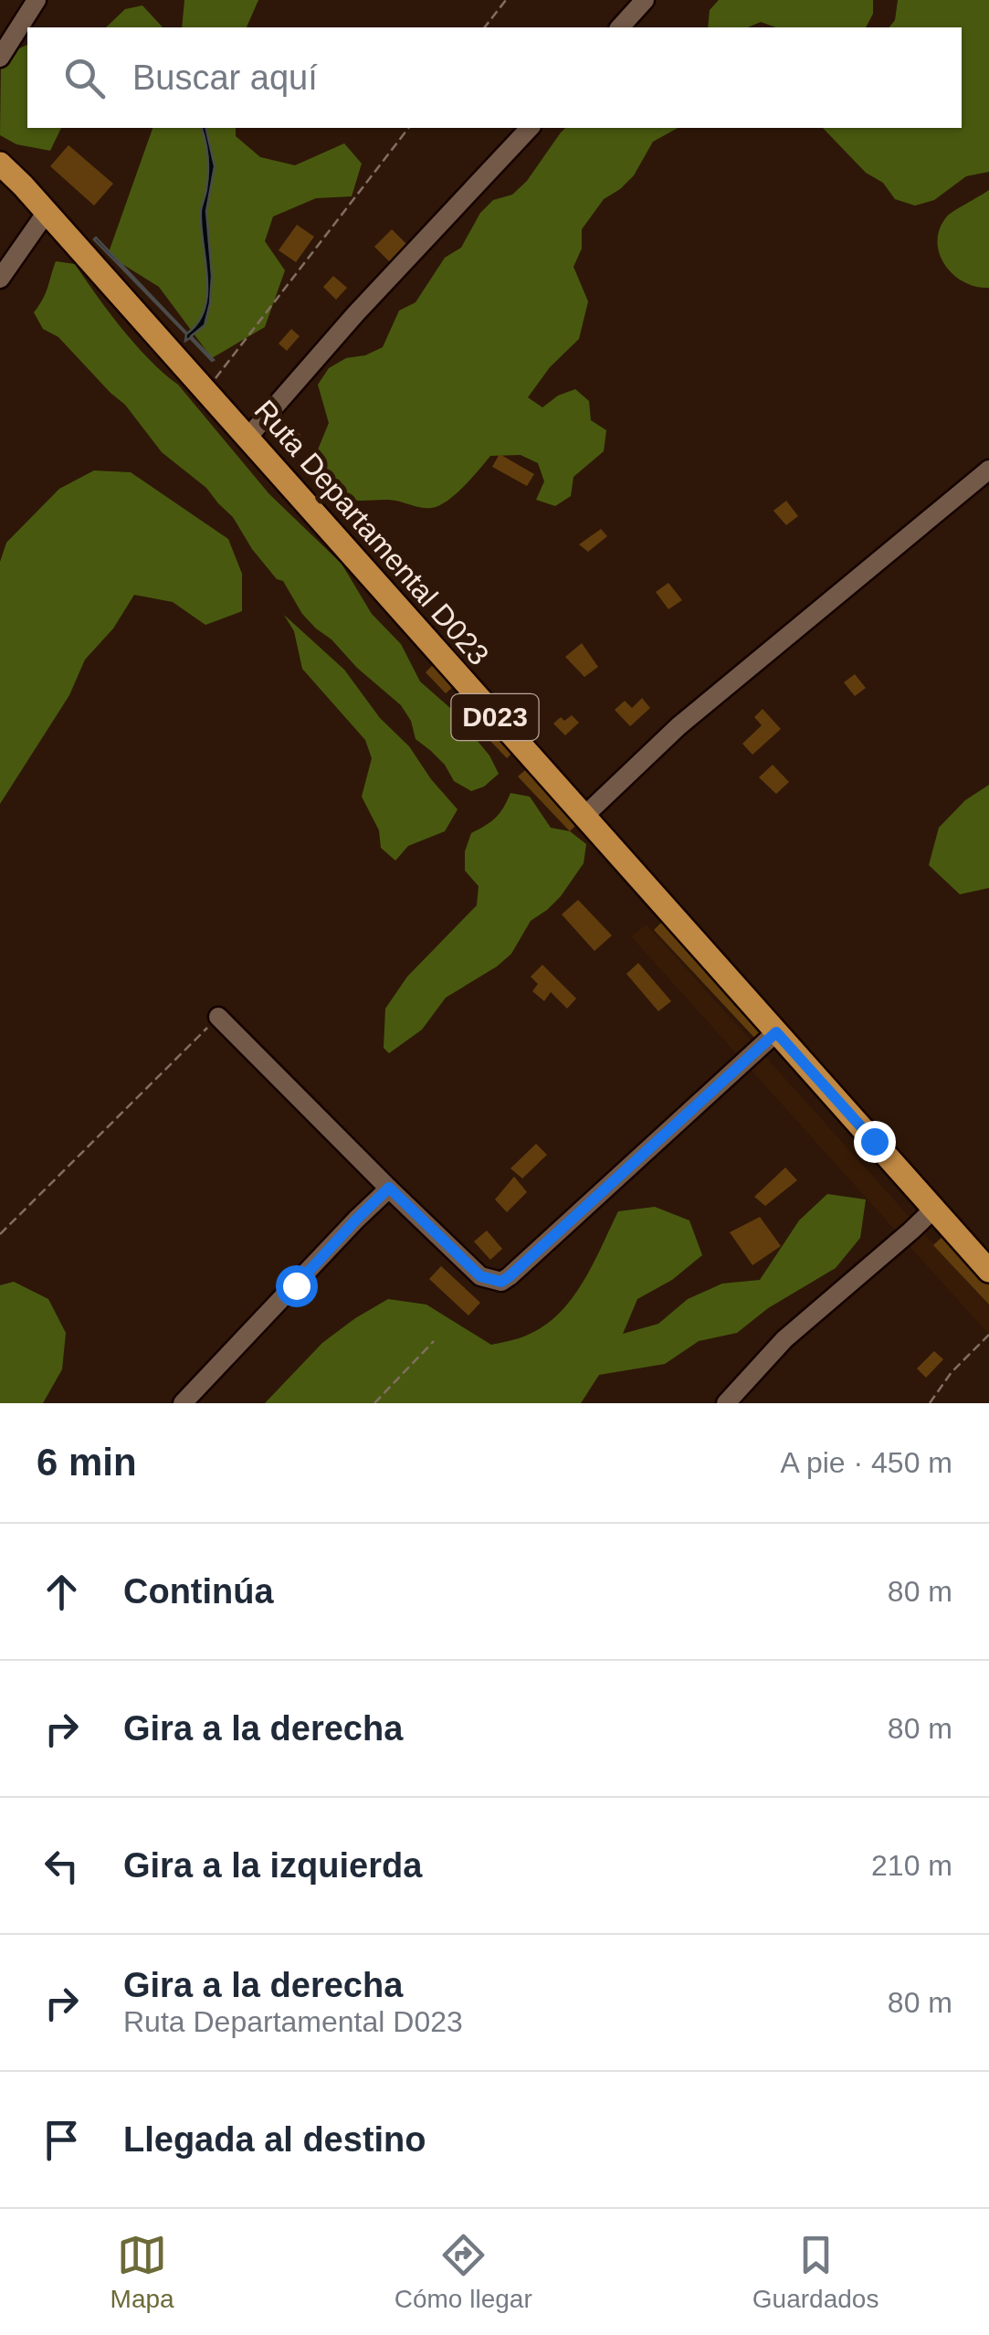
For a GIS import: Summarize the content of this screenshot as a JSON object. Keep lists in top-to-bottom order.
{
  "streets": {
    "main road": ["Ruta Departamental D023", "D023"]
  },
  "page": {
    "search": "Buscar aquí",
    "heading": ["6 min", "A pie · 450 m"],
    "list": [
      ["Continúa", "80 m"],
      ["Gira a la derecha", "80 m"],
      ["Gira a la izquierda", "210 m"],
      ["Gira a la derecha", "Ruta Departamental D023", "80 m"],
      "Llegada al destino"
    ],
    "nav": ["Mapa", "Cómo llegar", "Guardados"]
  }
}
